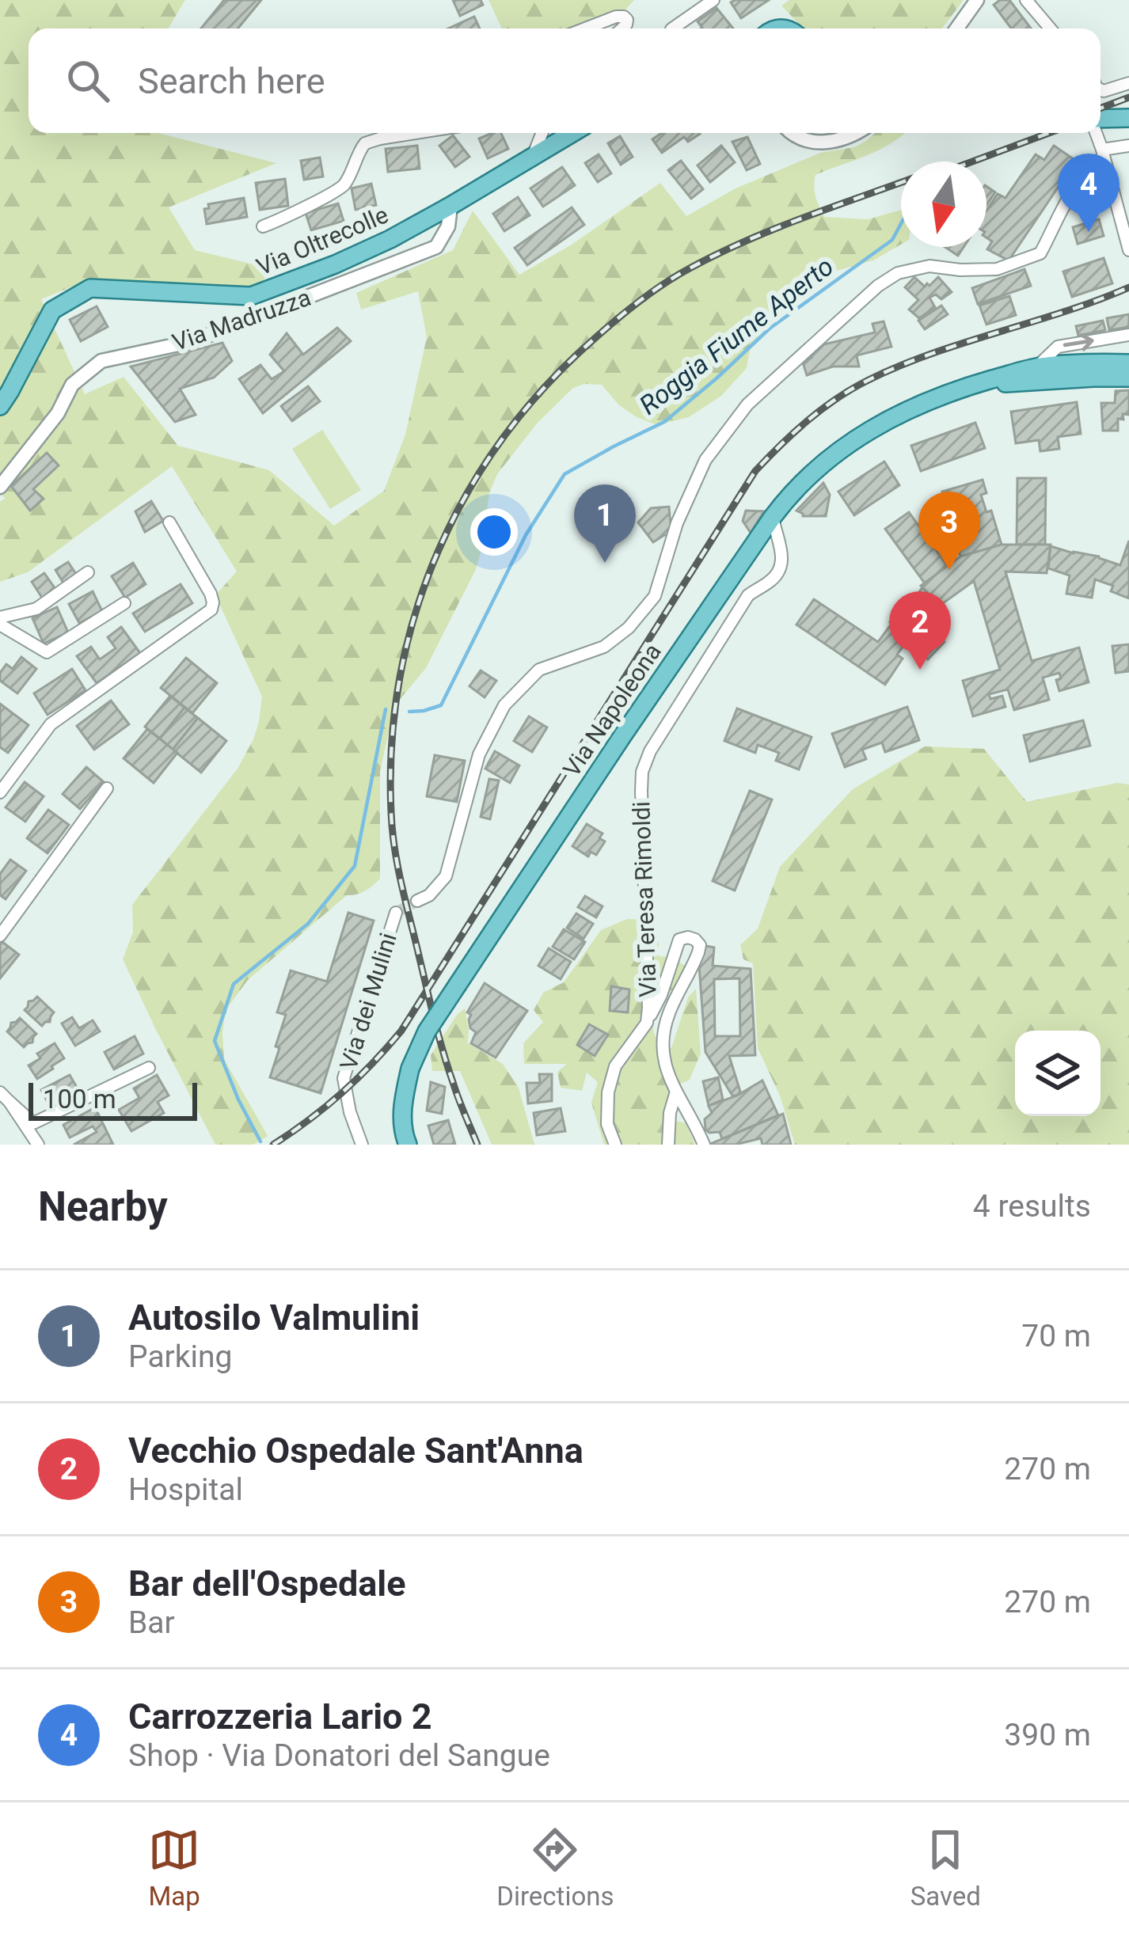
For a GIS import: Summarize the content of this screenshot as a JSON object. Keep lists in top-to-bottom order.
{
  "streets": {
    "main road": ["Via Oltrecolle", "Via Napoleona"],
    "street": ["Via Madruzza", "Via Teresa Rimoldi", "Via dei Mulini"]
  },
  "crossings": [
    ["Via Oltrecolle", "Via Madruzza"],
    ["Via Napoleona", "Via Teresa Rimoldi"]
  ],
  "water": ["Roggia Fiume Aperto"],
  "scale_bar": "100 m",
  "north": "bottom",
  "page": {
    "search": "Search here",
    "pins": [
      "4",
      "1",
      "3",
      "2"
    ],
    "scale": "100 m",
    "heading": ["Nearby", "4 results"],
    "list": [
      {
        "mark": "1",
        "name": "Autosilo Valmulini",
        "note": "Parking",
        "value": "70 m"
      },
      {
        "mark": "2",
        "name": "Vecchio Ospedale Sant'Anna",
        "note": "Hospital",
        "value": "270 m"
      },
      {
        "mark": "3",
        "name": "Bar dell'Ospedale",
        "note": "Bar",
        "value": "270 m"
      },
      {
        "mark": "4",
        "name": "Carrozzeria Lario 2",
        "note": "Shop · Via Donatori del Sangue",
        "value": "390 m"
      }
    ],
    "nav": ["Map", "Directions", "Saved"]
  }
}
